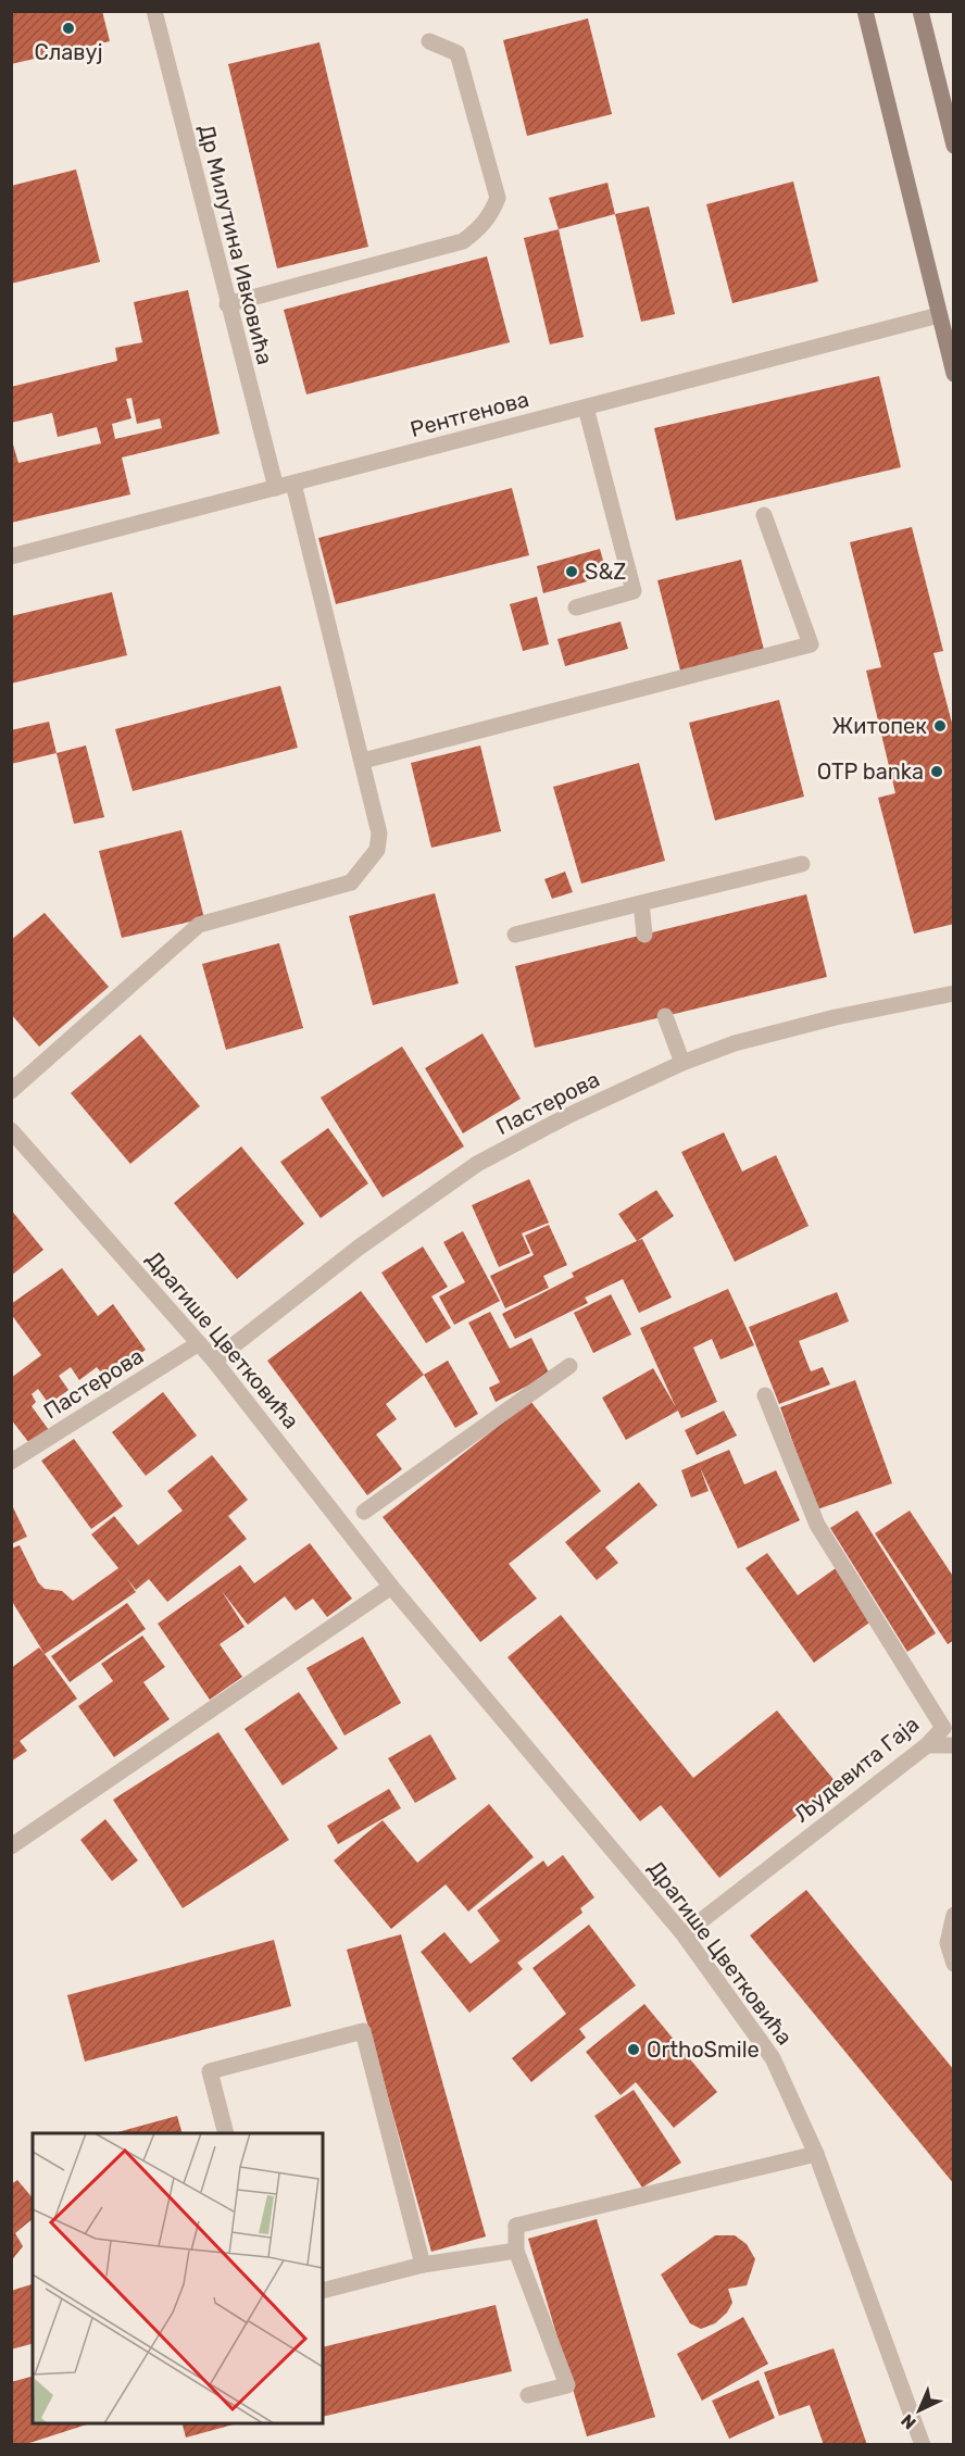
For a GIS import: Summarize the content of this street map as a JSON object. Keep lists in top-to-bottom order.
{
  "streets": {
    "street": [
      "Др Милутина Ивковића",
      "Рентгенова",
      "Пастерова",
      "Драгише Цветковића",
      "Људевита Гаја"
    ]
  },
  "crossings": [
    ["Др Милутина Ивковића", "Рентгенова"],
    ["Пастерова", "Драгише Цветковића"],
    ["Драгише Цветковића", "Људевита Гаја"]
  ],
  "places": [
    "Славуј",
    "S&Z",
    "Житопек",
    "OTP banka",
    "OrthoSmile"
  ],
  "north": "bottom left"
}
